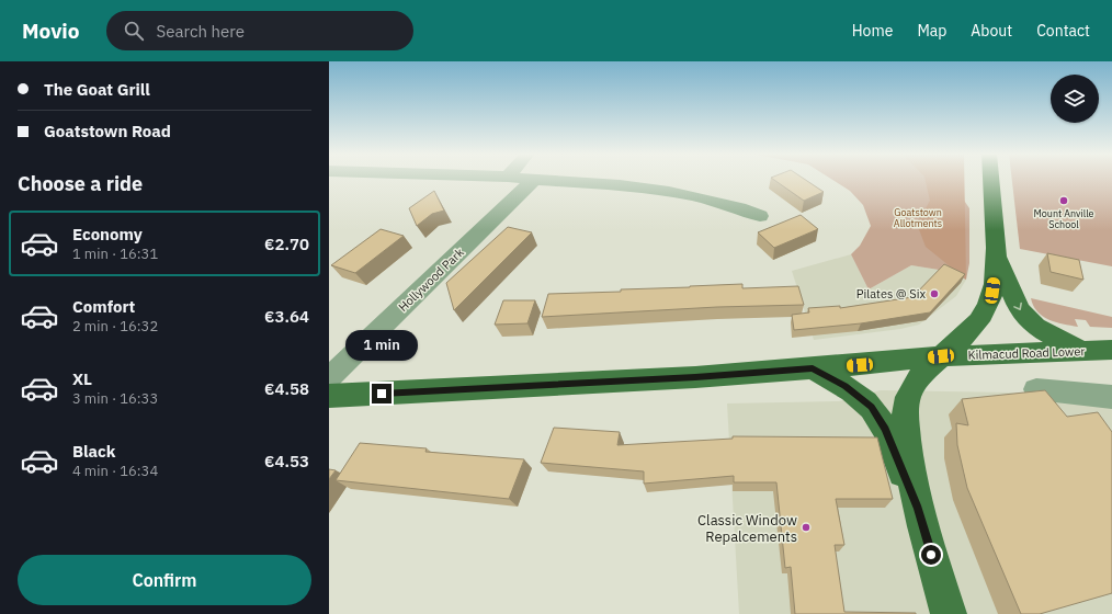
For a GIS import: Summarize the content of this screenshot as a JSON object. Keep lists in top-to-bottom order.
{
  "streets": {
    "main road": ["Kilmacud Road Lower"],
    "street": ["Hollywood Park"]
  },
  "parks": ["Goatstown Allotments"],
  "places": ["Mount Anville School", "Pilates @ Six", "Classic Window Repalcements"],
  "page": {
    "header": "Movio",
    "search": "Search here",
    "nav": [
      "Home",
      "Map",
      "About",
      "Contact"
    ],
    "banner": ["The Goat Grill", "Goatstown Road"],
    "heading": "Choose a ride",
    "list": [
      {
        "name": "Economy",
        "note": "1 min · 16:31",
        "value": "€2.70"
      },
      {
        "name": "Comfort",
        "note": "2 min · 16:32",
        "value": "€3.64"
      },
      {
        "name": "XL",
        "note": "3 min · 16:33",
        "value": "€4.58"
      },
      {
        "name": "Black",
        "note": "4 min · 16:34",
        "value": "€4.53"
      }
    ],
    "bubble": "1 min",
    "buttons": "Confirm"
  }
}
